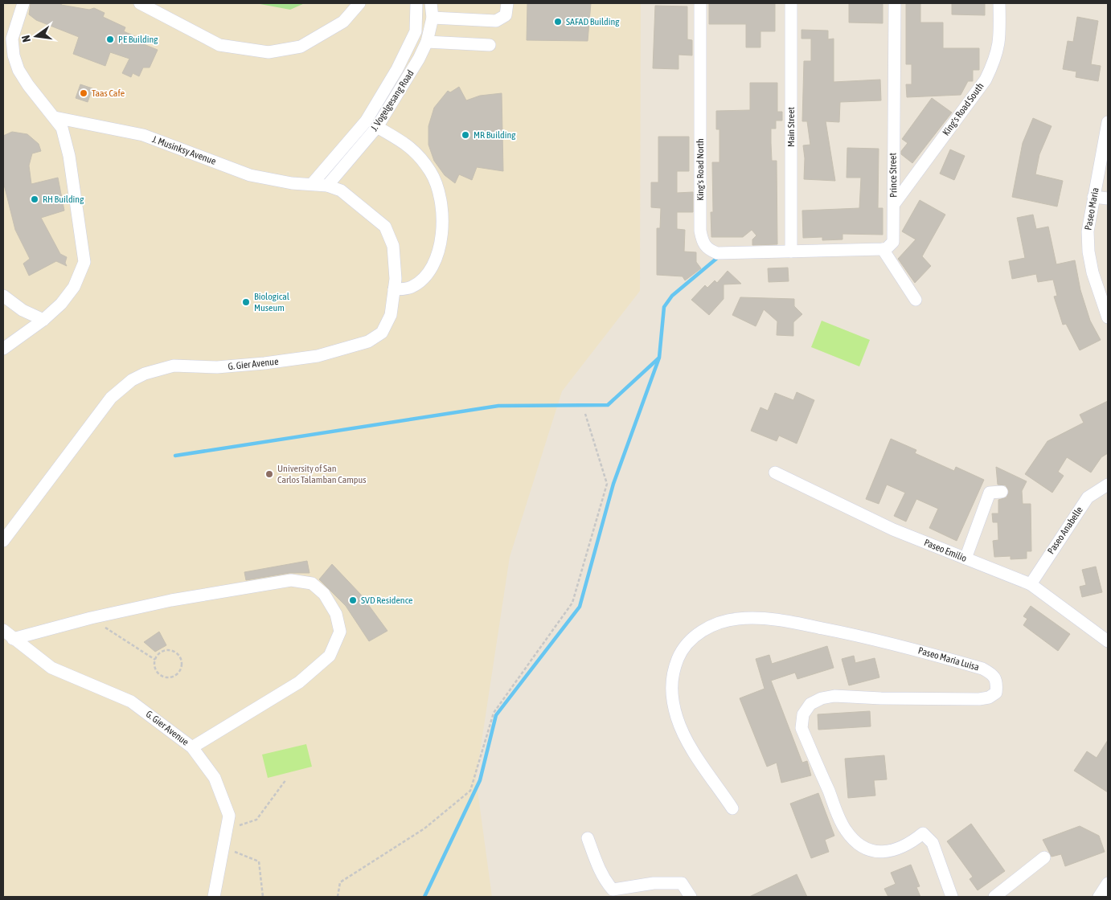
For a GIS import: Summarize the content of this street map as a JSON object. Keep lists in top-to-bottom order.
{
  "streets": {
    "street": [
      "J. Vogelgesang Road",
      "King's Road South",
      "Main Street",
      "J. Musinksy Avenue",
      "King's Road North",
      "Prince Street",
      "Paseo Maria",
      "G. Gier Avenue",
      "Paseo Anabelle",
      "Paseo Emilio",
      "Paseo Maria Luisa"
    ]
  },
  "crossings": [
    ["J. Vogelgesang Road", "J. Musinksy Avenue"],
    ["J. Vogelgesang Road", "G. Gier Avenue"],
    ["King's Road South", "Prince Street"],
    ["Main Street", "King's Road North"],
    ["J. Musinksy Avenue", "G. Gier Avenue"],
    ["Paseo Anabelle", "Paseo Emilio"]
  ],
  "places": [
    "SAFAD Building",
    "PE Building",
    "Taas Cafe",
    "MR Building",
    "RH Building",
    "Biological Museum",
    "University of San Carlos Talamban Campus",
    "SVD Residence"
  ],
  "north": "left"
}
